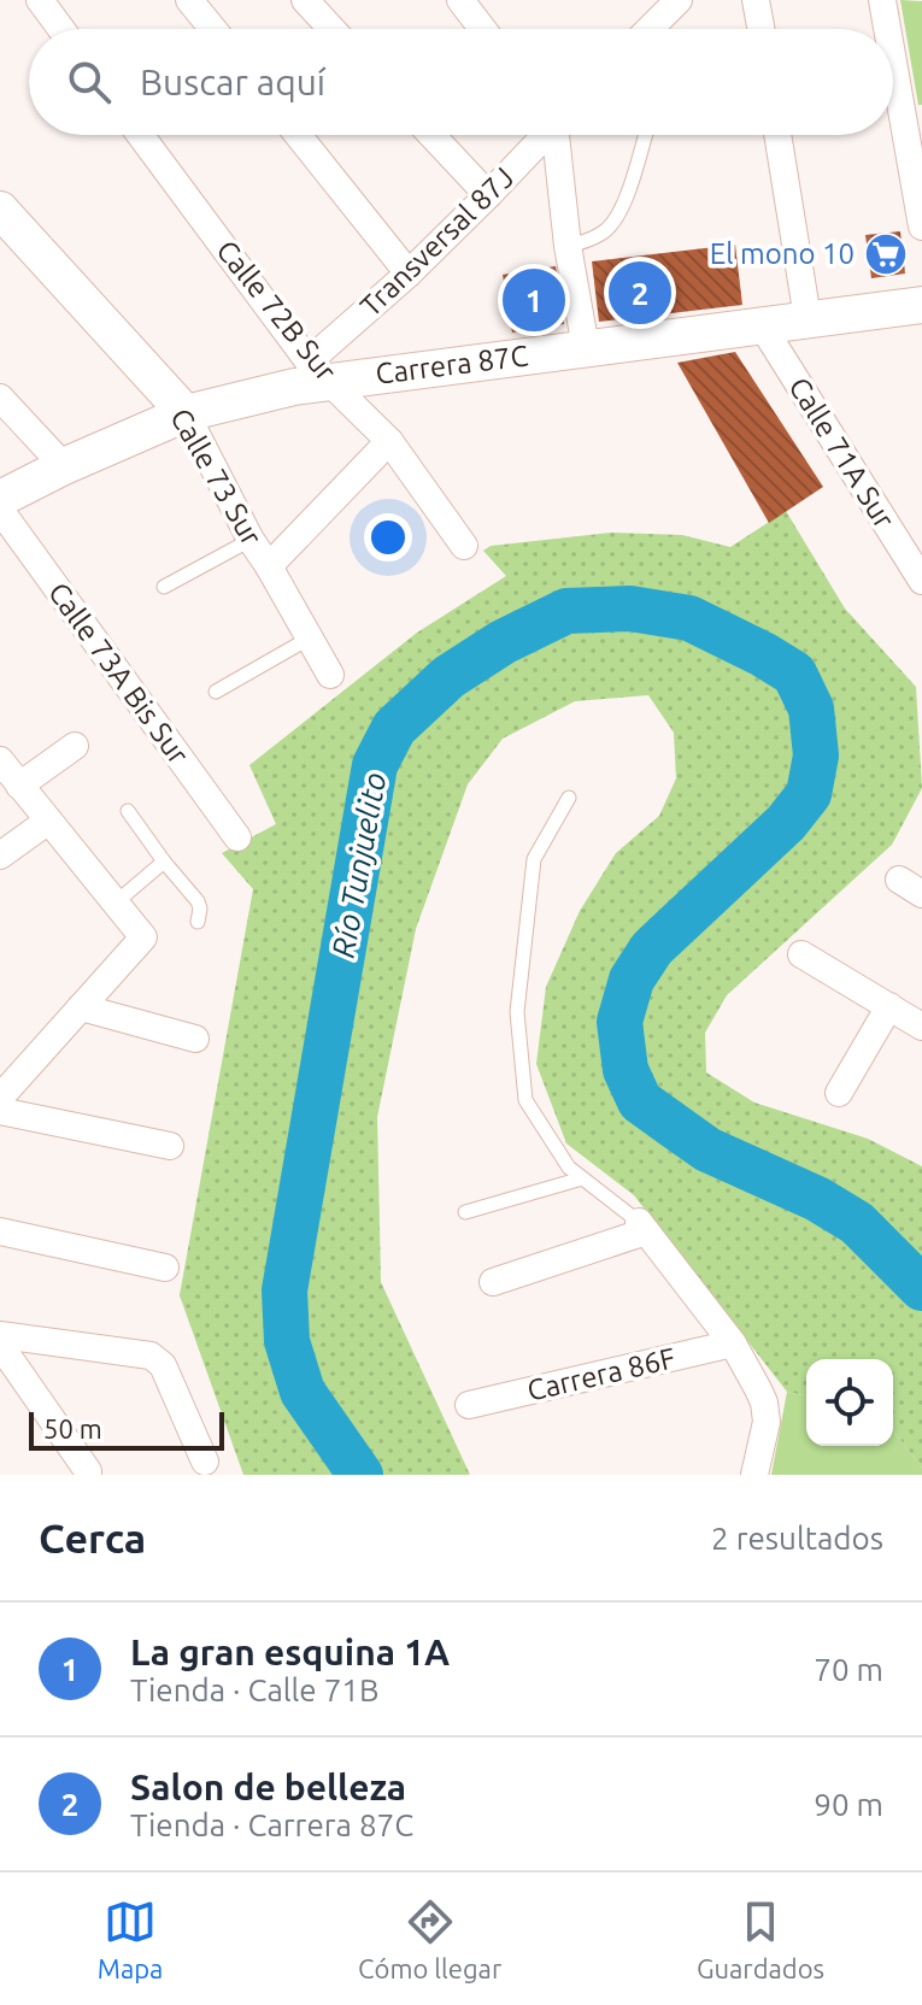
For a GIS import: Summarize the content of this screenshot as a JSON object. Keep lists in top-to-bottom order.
{
  "streets": {
    "street": [
      "Transversal 87J",
      "Calle 72B Sur",
      "Carrera 87C",
      "Calle 71A Sur",
      "Calle 73 Sur",
      "Calle 73A Bis Sur",
      "Carrera 86F"
    ]
  },
  "crossings": [
    ["Transversal 87J", "Calle 72B Sur"],
    ["Transversal 87J", "Carrera 87C"],
    ["Calle 72B Sur", "Carrera 87C"],
    ["Carrera 87C", "Calle 71A Sur"],
    ["Carrera 87C", "Calle 73 Sur"]
  ],
  "water": ["Río Tunjuelito"],
  "places": {
    "supermarket": ["El mono 10"]
  },
  "scale_bar": "50 m",
  "page": {
    "search": "Buscar aquí",
    "pins": ["2", "1"],
    "scale": "50 m",
    "heading": ["Cerca", "2 resultados"],
    "list": [
      {
        "mark": "1",
        "name": "La gran esquina 1A",
        "note": "Tienda · Calle 71B",
        "value": "70 m"
      },
      {
        "mark": "2",
        "name": "Salon de belleza",
        "note": "Tienda · Carrera 87C",
        "value": "90 m"
      }
    ],
    "nav": ["Mapa", "Cómo llegar", "Guardados"]
  }
}
